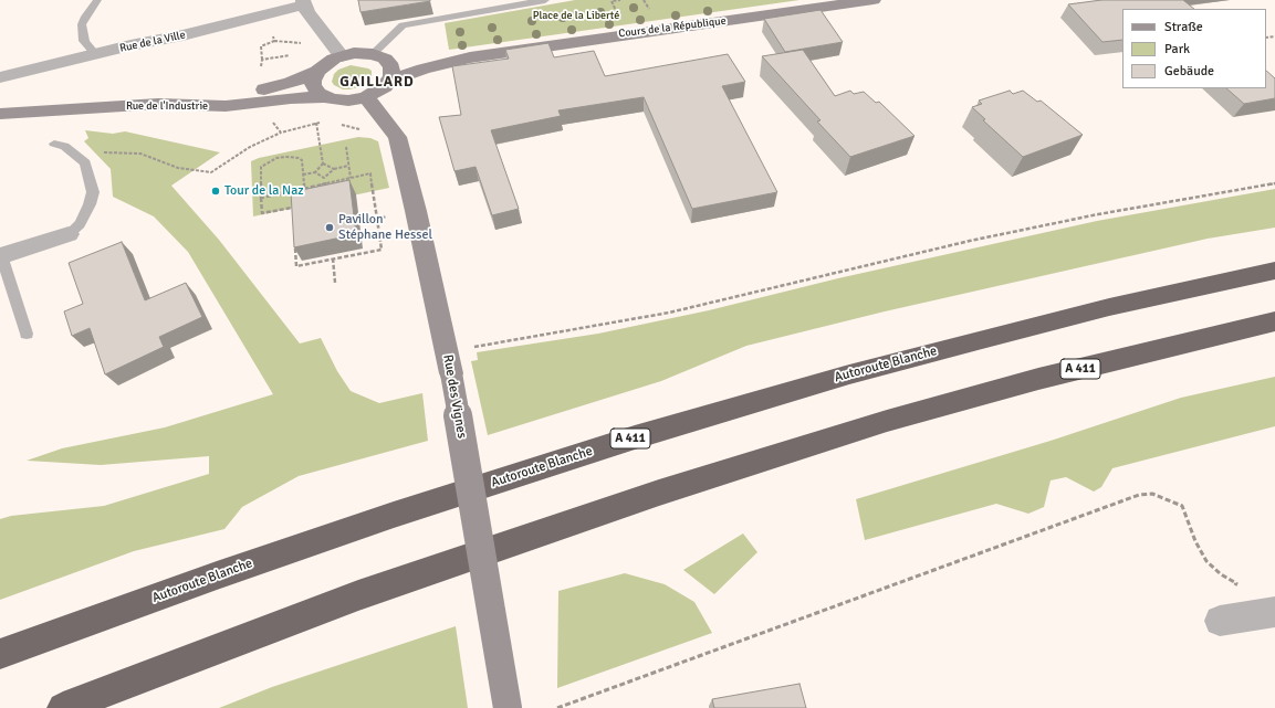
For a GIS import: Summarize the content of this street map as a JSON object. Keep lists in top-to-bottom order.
{
  "streets": {
    "highway": ["Autoroute Blanche", "A 411"],
    "street": [
      "Cours de la République",
      "Rue de la Ville",
      "Rue de l'Industrie",
      "Rue des Vignes"
    ]
  },
  "crossings": [
    ["Cours de la République", "Rue de l'Industrie"],
    ["Cours de la République", "Rue des Vignes"],
    ["Rue de l'Industrie", "Rue des Vignes"]
  ],
  "districts": ["GAILLARD"],
  "parks": ["Place de la Liberté"],
  "places": ["Tour de la Naz", "Pavillon Stéphane Hessel"],
  "legend": ["Straße", "Park", "Gebäude"]
}
